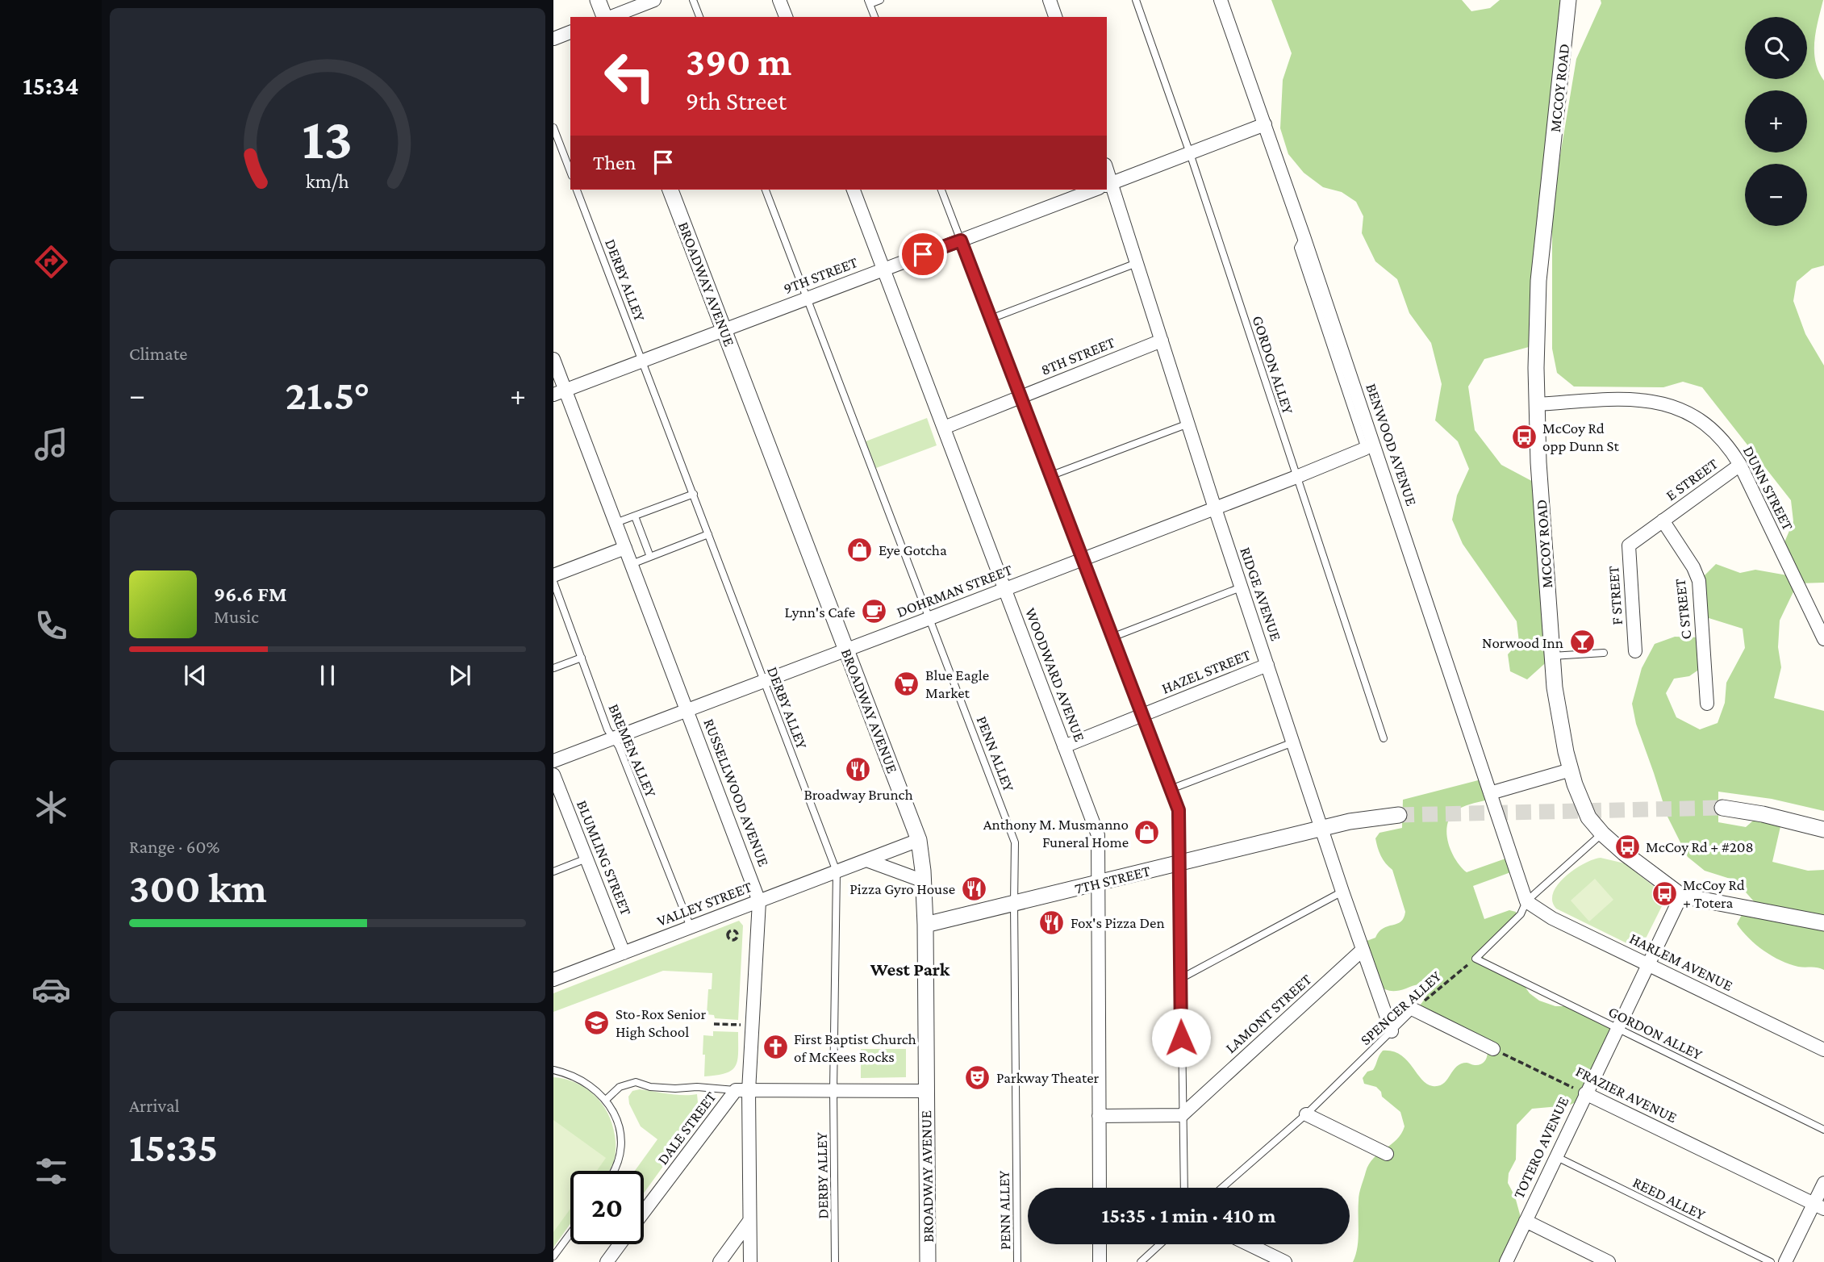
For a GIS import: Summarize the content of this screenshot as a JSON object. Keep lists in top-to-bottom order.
{
  "streets": {
    "street": [
      "MCCOY ROAD",
      "9TH STREET",
      "BROADWAY AVENUE",
      "8TH STREET",
      "BENWOOD AVENUE",
      "E STREET",
      "DUNN STREET",
      "DOHRMAN STREET",
      "RIDGE AVENUE",
      "F STREET",
      "C STREET",
      "HAZEL STREET",
      "WOODWARD AVENUE",
      "RUSSELLWOOD AVENUE",
      "BLUMLING STREET",
      "7TH STREET",
      "VALLEY STREET",
      "HARLEM AVENUE",
      "LAMONT STREET",
      "FRAZIER AVENUE",
      "DALE STREET",
      "TOTERO AVENUE"
    ],
    "lane": [
      "DERBY ALLEY",
      "GORDON ALLEY",
      "BREMEN ALLEY",
      "PENN ALLEY",
      "SPENCER ALLEY",
      "REED ALLEY"
    ]
  },
  "crossings": [
    ["MCCOY ROAD", "DUNN STREET"],
    ["MCCOY ROAD", "TOTERO AVENUE"],
    ["9TH STREET", "DERBY ALLEY"],
    ["9TH STREET", "BROADWAY AVENUE"],
    ["9TH STREET", "WOODWARD AVENUE"],
    ["9TH STREET", "PENN ALLEY"],
    ["9TH STREET", "RUSSELLWOOD AVENUE"],
    ["DERBY ALLEY", "DOHRMAN STREET"],
    ["DERBY ALLEY", "VALLEY STREET"],
    ["BROADWAY AVENUE", "DOHRMAN STREET"],
    ["BROADWAY AVENUE", "7TH STREET"],
    ["BROADWAY AVENUE", "VALLEY STREET"],
    ["8TH STREET", "RIDGE AVENUE"],
    ["8TH STREET", "WOODWARD AVENUE"],
    ["GORDON ALLEY", "DOHRMAN STREET"],
    ["GORDON ALLEY", "SPENCER ALLEY"],
    ["GORDON ALLEY", "TOTERO AVENUE"],
    ["BENWOOD AVENUE", "HARLEM AVENUE"],
    ["E STREET", "DUNN STREET"],
    ["E STREET", "F STREET"],
    ["E STREET", "C STREET"],
    ["DOHRMAN STREET", "RIDGE AVENUE"],
    ["DOHRMAN STREET", "WOODWARD AVENUE"],
    ["DOHRMAN STREET", "BREMEN ALLEY"],
    ["DOHRMAN STREET", "PENN ALLEY"],
    ["DOHRMAN STREET", "RUSSELLWOOD AVENUE"],
    ["RIDGE AVENUE", "HAZEL STREET"],
    ["RIDGE AVENUE", "7TH STREET"],
    ["RIDGE AVENUE", "SPENCER ALLEY"],
    ["RIDGE AVENUE", "LAMONT STREET"],
    ["F STREET", "C STREET"],
    ["HAZEL STREET", "WOODWARD AVENUE"],
    ["WOODWARD AVENUE", "7TH STREET"],
    ["BREMEN ALLEY", "VALLEY STREET"],
    ["PENN ALLEY", "7TH STREET"],
    ["RUSSELLWOOD AVENUE", "VALLEY STREET"],
    ["RUSSELLWOOD AVENUE", "DALE STREET"],
    ["BLUMLING STREET", "VALLEY STREET"],
    ["HARLEM AVENUE", "TOTERO AVENUE"],
    ["FRAZIER AVENUE", "TOTERO AVENUE"],
    ["TOTERO AVENUE", "REED ALLEY"]
  ],
  "districts": ["West Park"],
  "places": {
    "bus stop": ["McCoy Rd opp Dunn St", "McCoy Rd + #208", "McCoy Rd + Totera"],
    "shop": ["Eye Gotcha", "Anthony M. Musmanno Funeral Home"],
    "cafe": ["Lynn's Cafe"],
    "bar": ["Norwood Inn"],
    "supermarket": ["Blue Eagle Market"],
    "restaurant": ["Broadway Brunch", "Pizza Gyro House", "Fox's Pizza Den"],
    "school or university": ["Sto-Rox Senior High School"],
    "church": ["First Baptist Church of McKees Rocks"],
    "theatre": ["Parkway Theater"]
  },
  "page": {
    "tabs": "15:34",
    "map_buttons": ["+", "−"],
    "turn": ["390 m", "9th Street"],
    "then": "Then",
    "tile": [
      "Climate",
      ["Range · 60%", "300 km"],
      ["Arrival", "15:35"]
    ],
    "heat": ["−", "21.5°", "+"],
    "song": ["96.6 FM", "Music"],
    "limit": "20",
    "trip": "15:35 · 1 min · 410 m",
    "gauge": ["13", "km/h"]
  }
}
